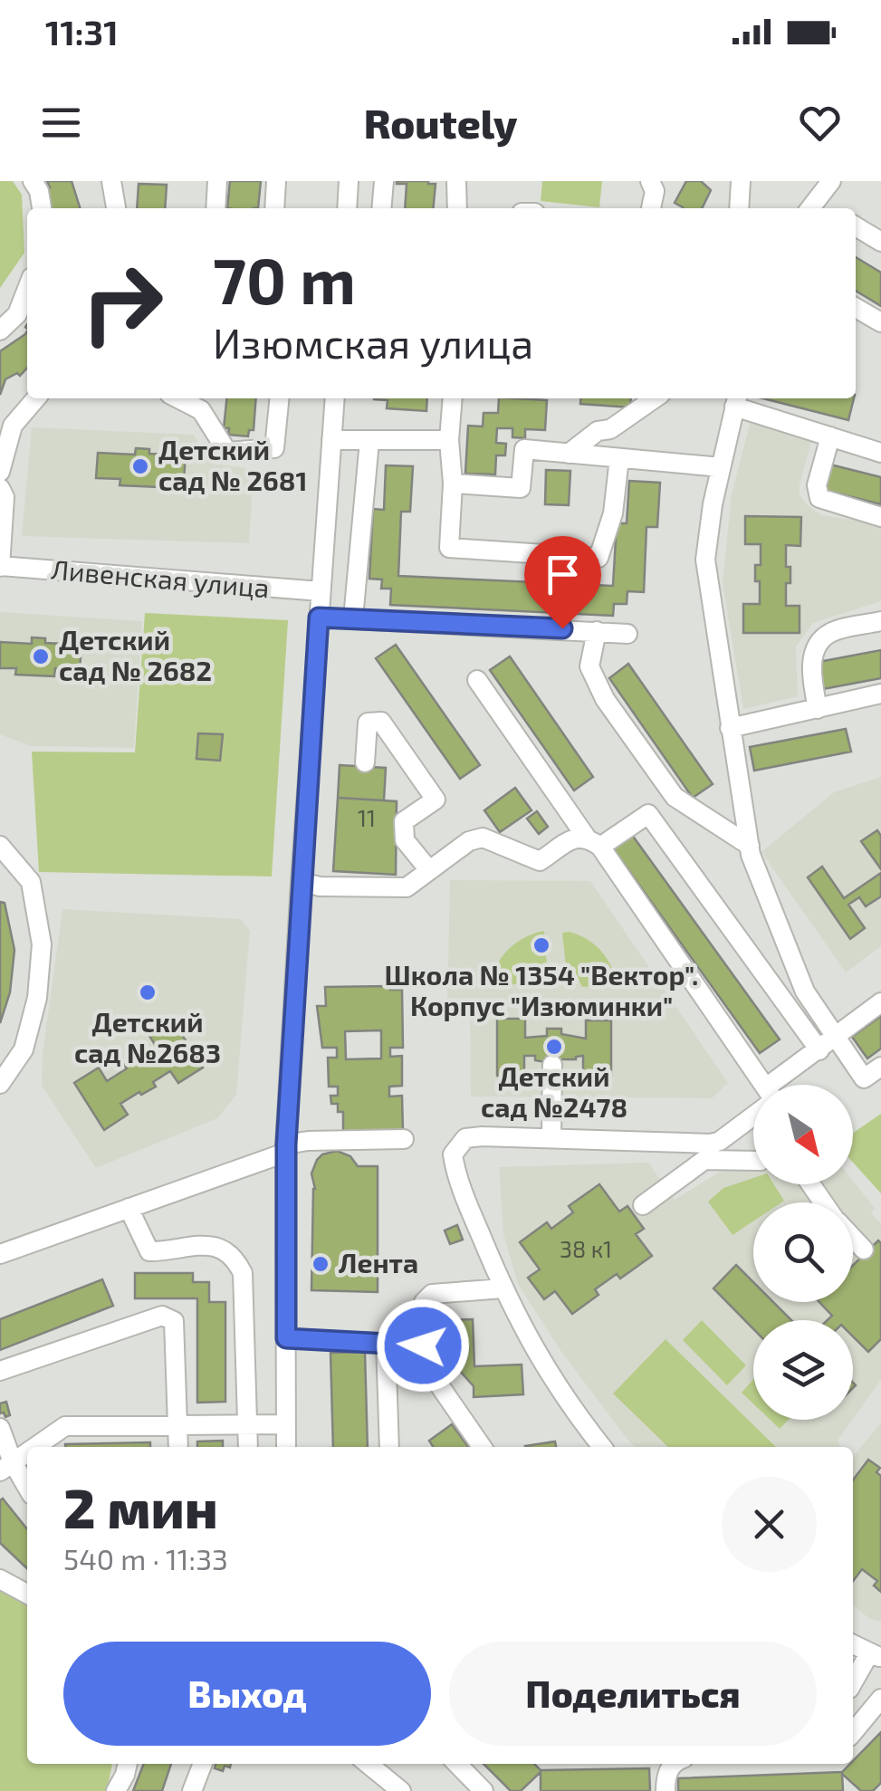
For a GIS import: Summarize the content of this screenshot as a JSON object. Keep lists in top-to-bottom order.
{
  "streets": {
    "street": ["Ливенская улица"]
  },
  "places": [
    "Детский сад № 2681",
    "Детский сад № 2682",
    "Школа № 1354 \"Вектор\". Корпус \"Изюминки\"",
    "Детский сад №2683",
    "Детский сад №2478",
    "Лента"
  ],
  "house_numbers": ["11", "38 к1"],
  "north": "bottom right",
  "page": {
    "status": "11:31",
    "header": "Routely",
    "turn": ["70 m", "Изюмская улица"],
    "heading": ["2 мин", "540 m · 11:33"],
    "buttons": ["Выход", "Поделиться"]
  }
}
